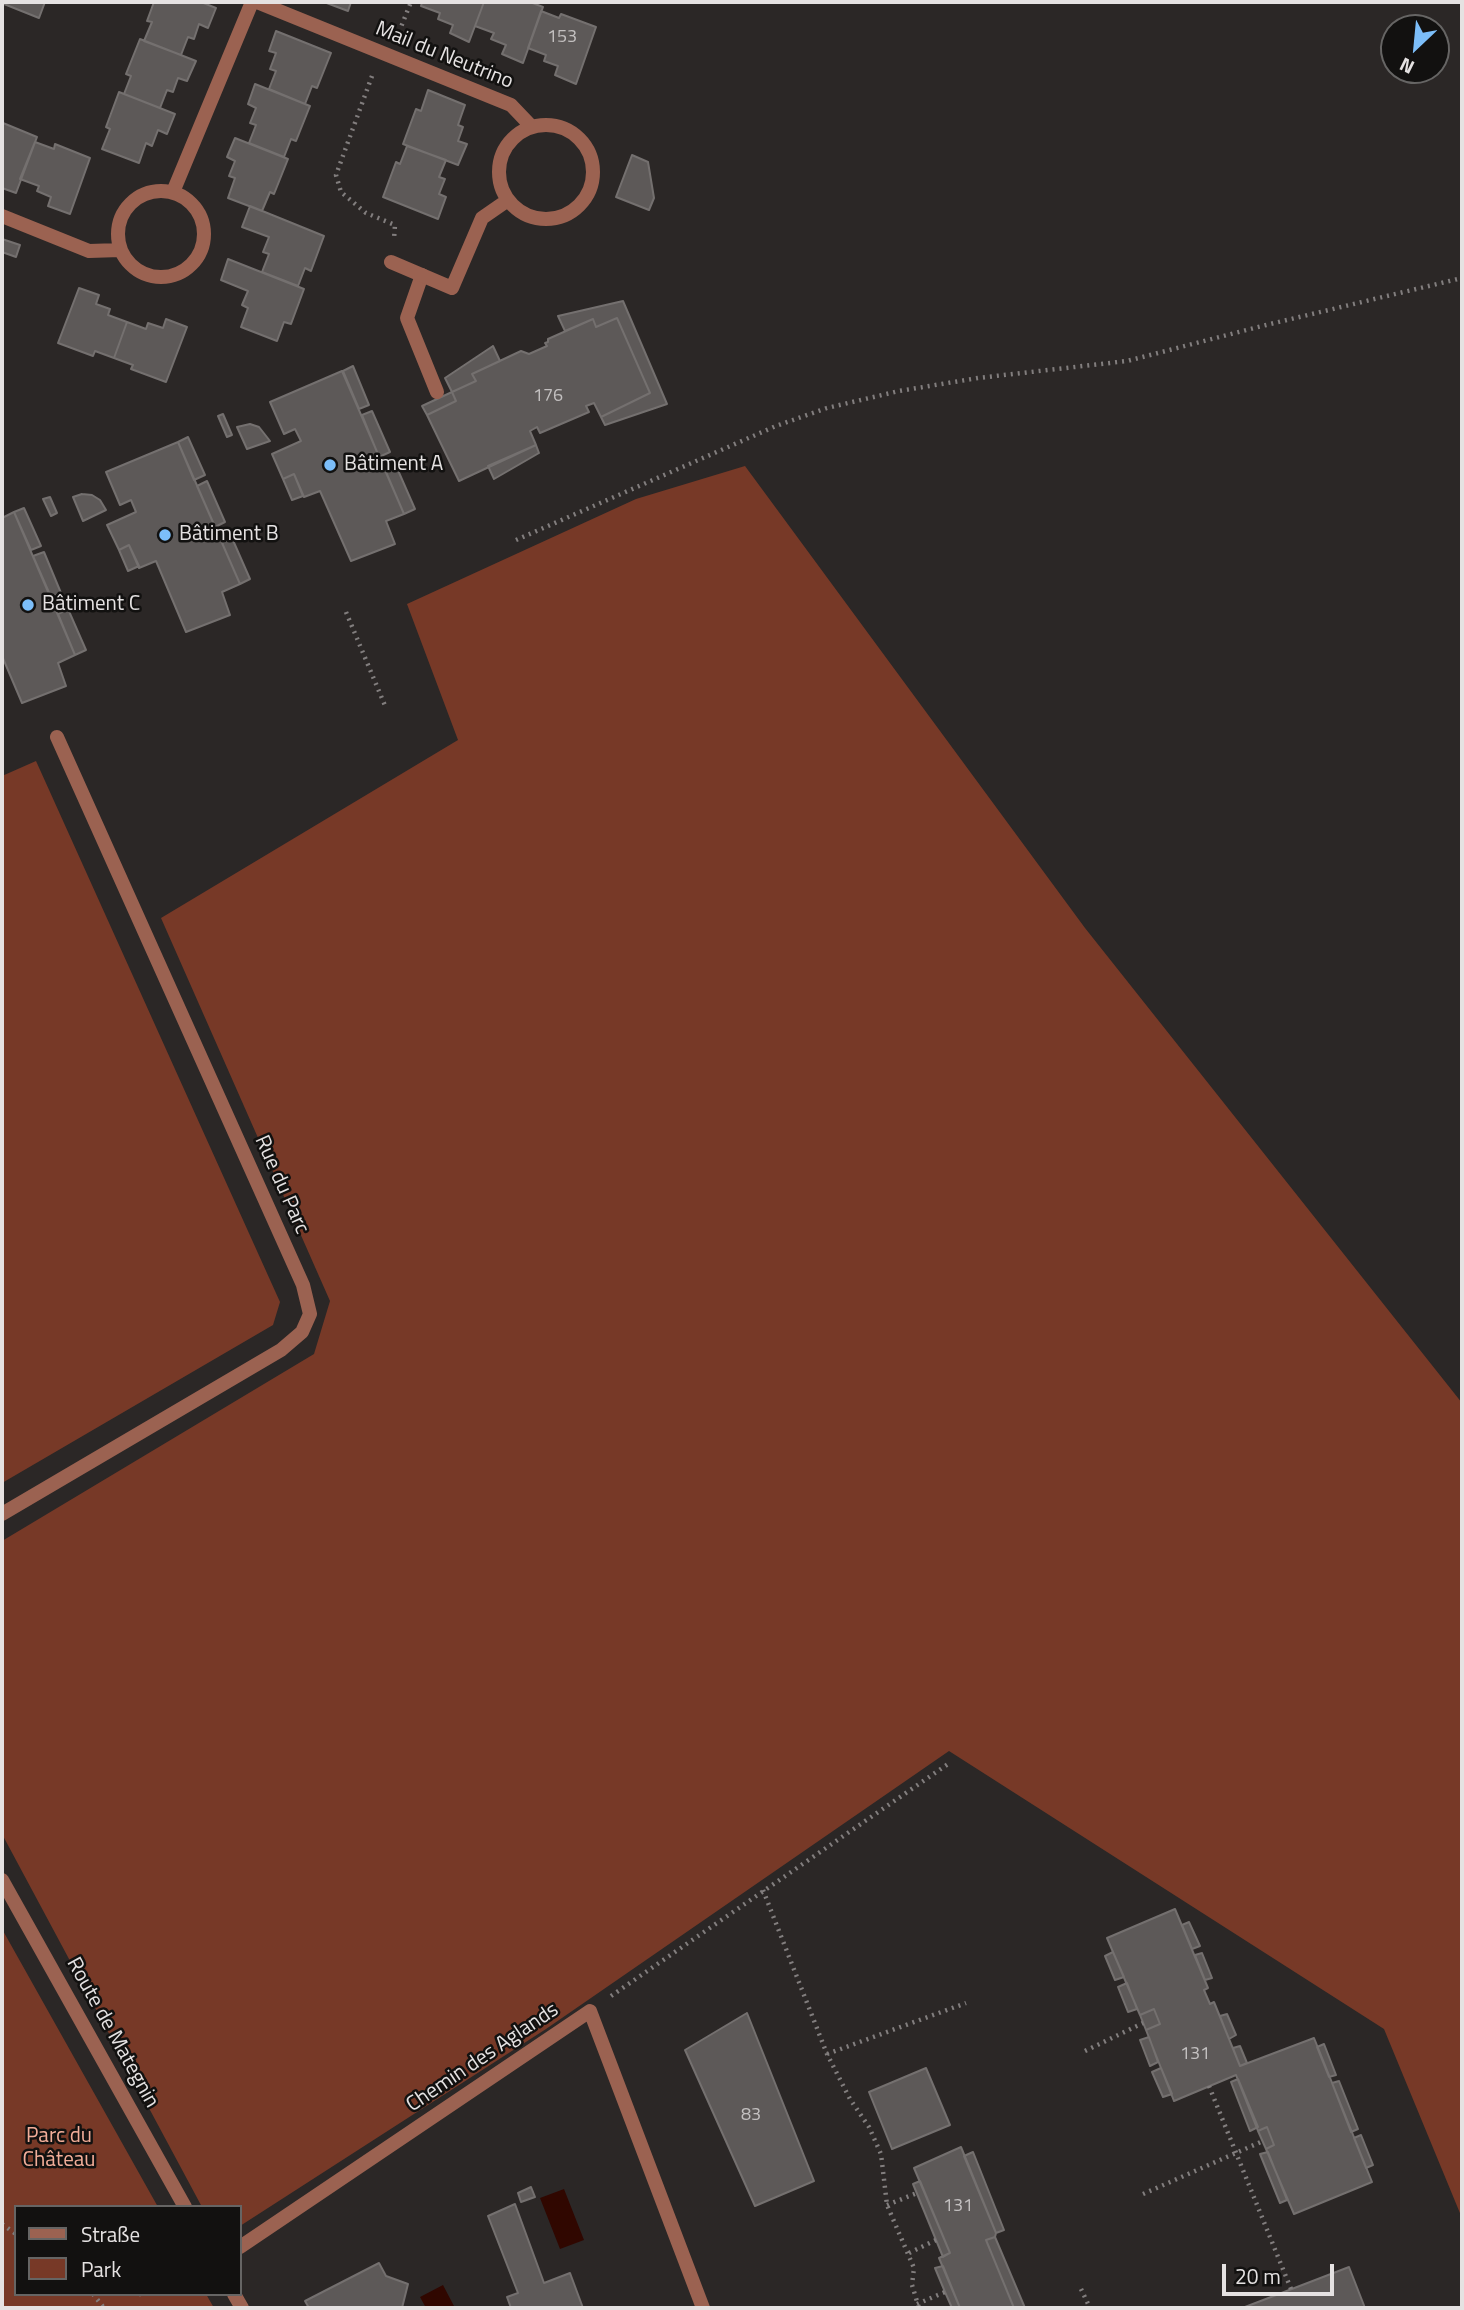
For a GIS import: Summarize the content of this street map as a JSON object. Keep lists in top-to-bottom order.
{
  "streets": {
    "street": [
      "Mail du Neutrino",
      "Rue du Parc",
      "Route de Mategnin",
      "Chemin des Aglands"
    ]
  },
  "parks": ["Parc du Château"],
  "places": ["Bâtiment A", "Bâtiment B", "Bâtiment C"],
  "house_numbers": [
    "153",
    "176",
    "131",
    "83",
    "131"
  ],
  "legend": ["Straße", "Park"],
  "scale_bar": "20 m",
  "north": "bottom left"
}
